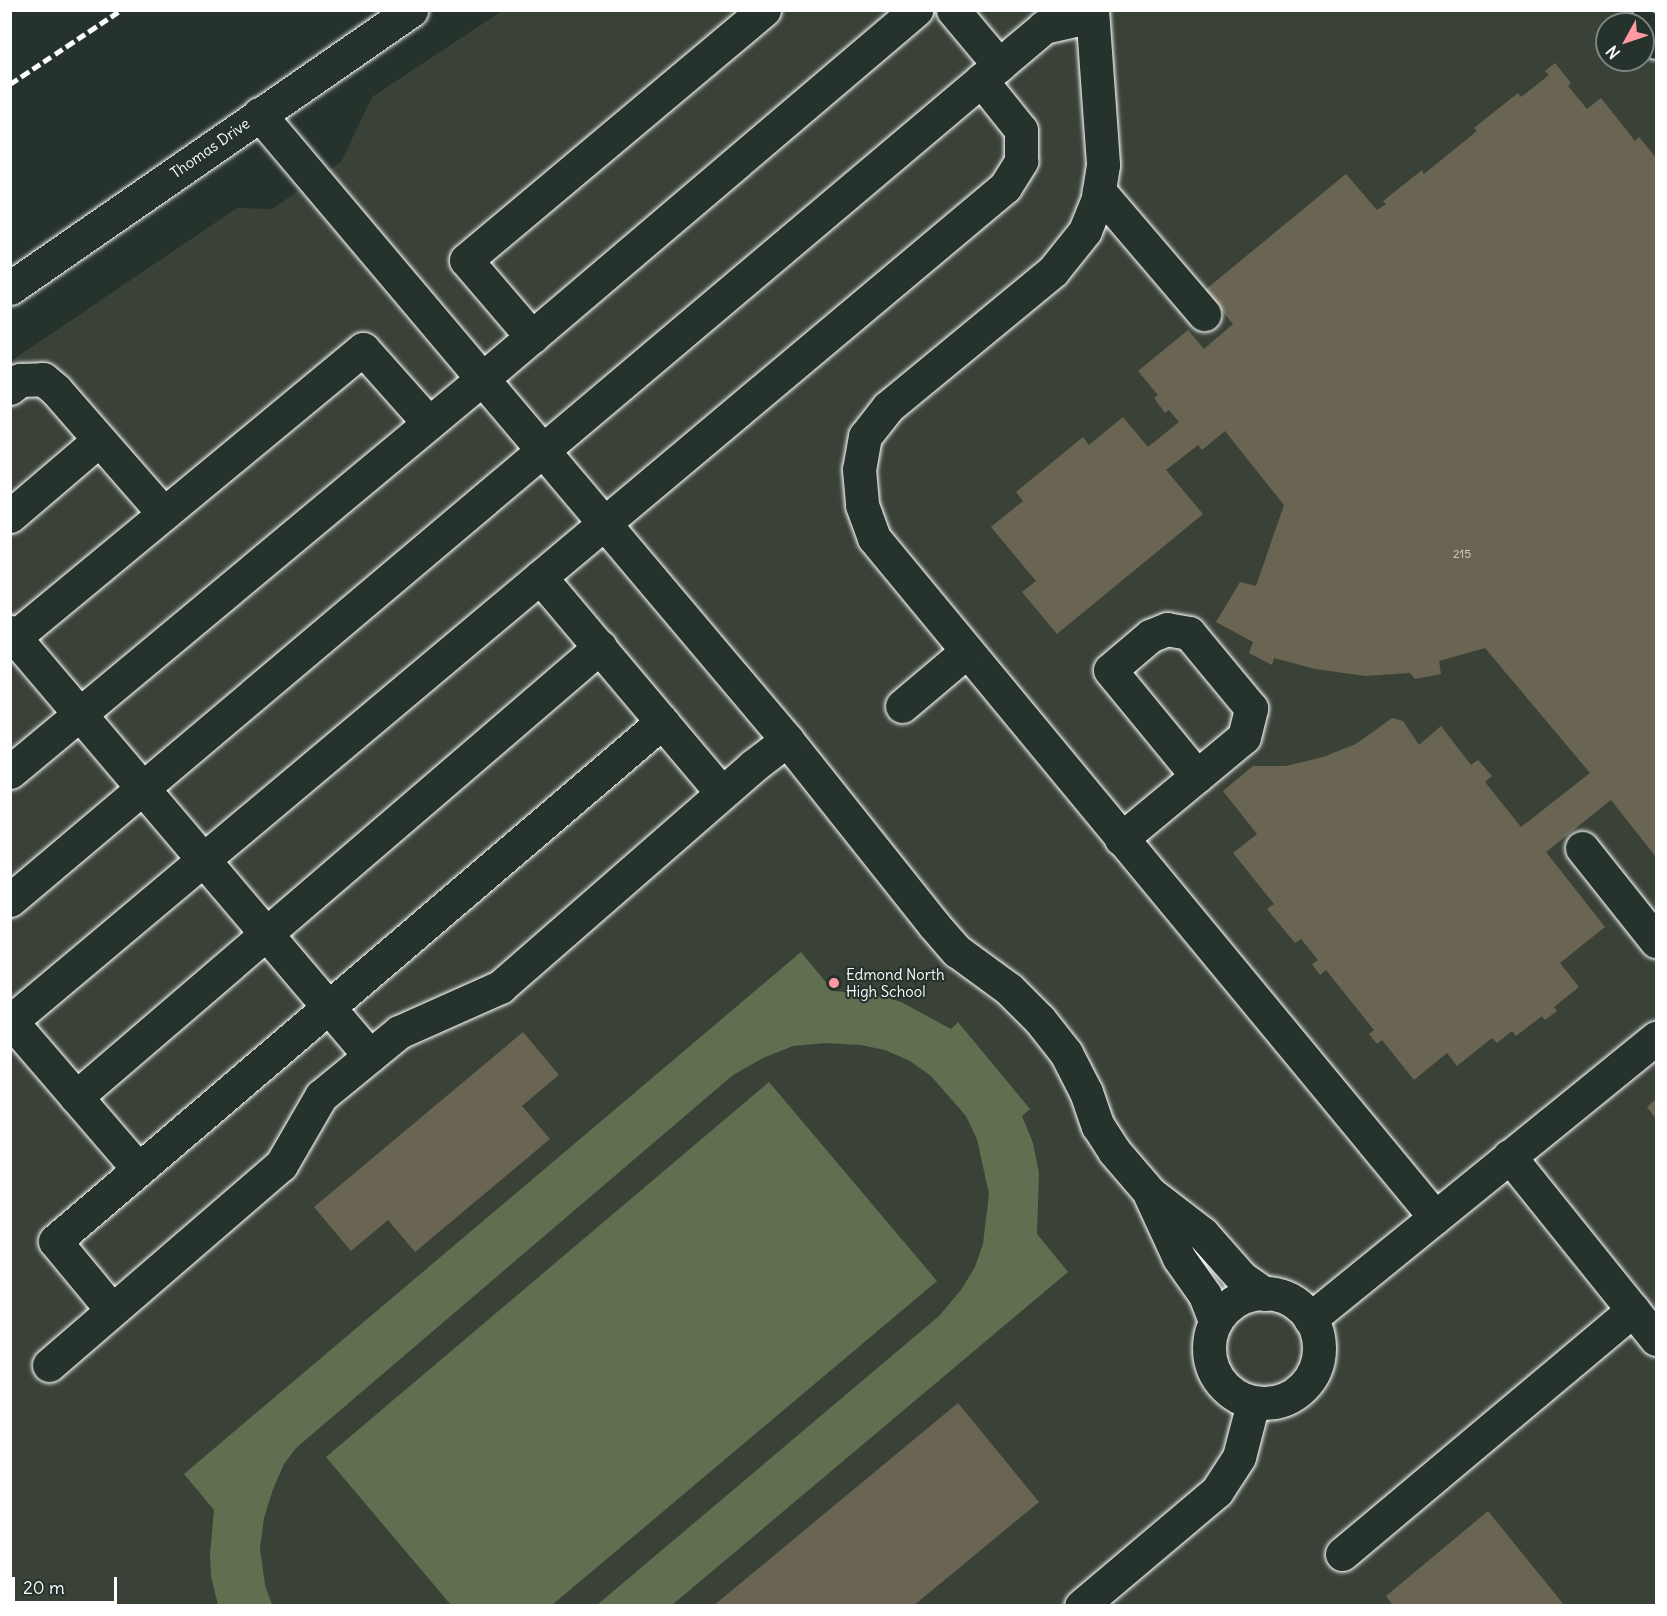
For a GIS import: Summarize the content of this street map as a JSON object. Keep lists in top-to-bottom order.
{
  "streets": {
    "street": ["Thomas Drive"]
  },
  "places": ["Edmond North High School"],
  "house_numbers": ["215"],
  "scale_bar": "20 m",
  "north": "bottom left"
}
